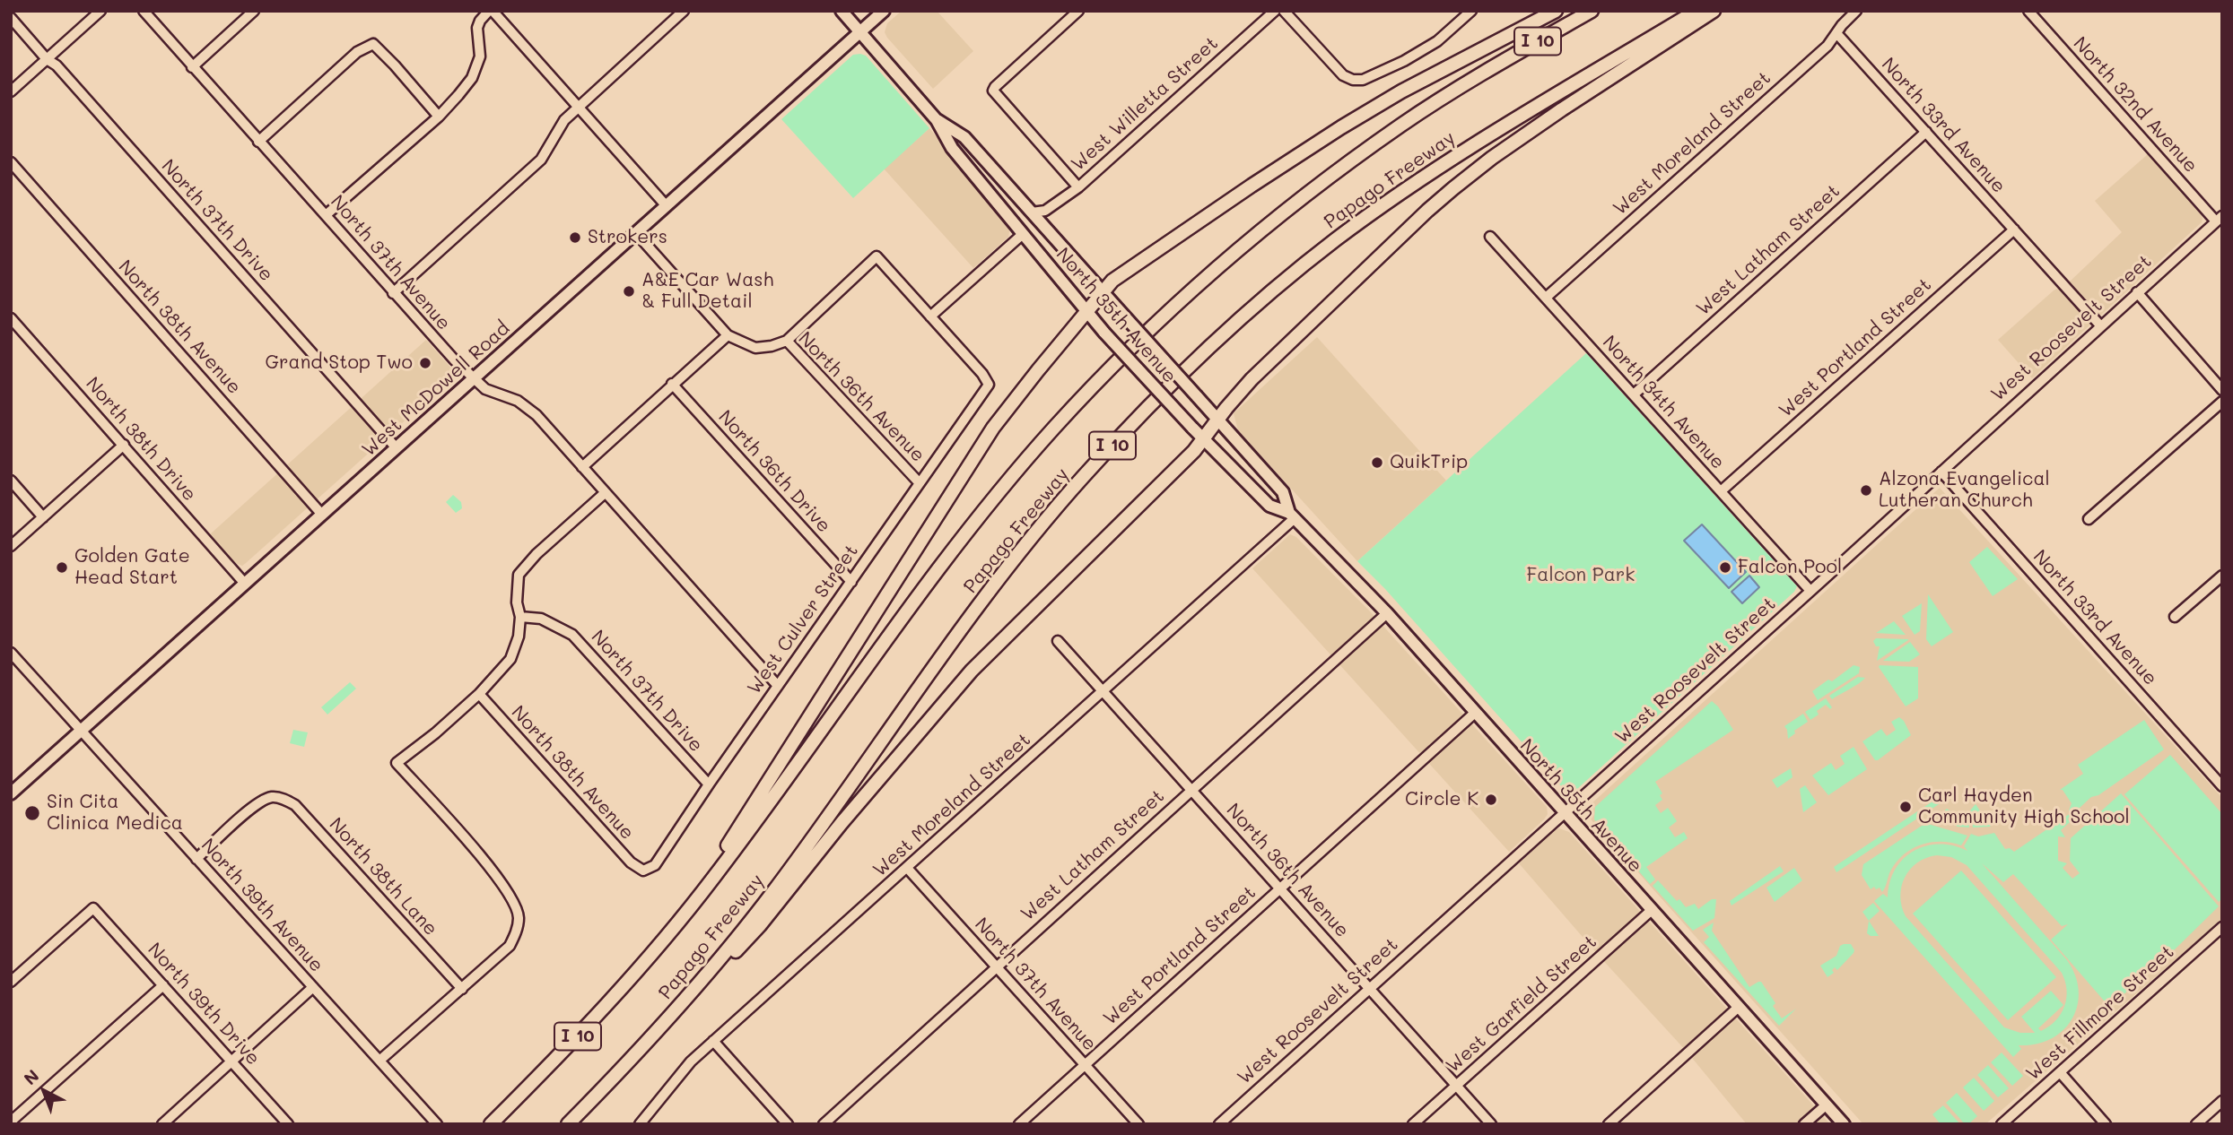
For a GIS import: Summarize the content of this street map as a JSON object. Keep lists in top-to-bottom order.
{
  "streets": {
    "highway": ["I 10", "Papago Freeway"],
    "main road": ["North 35th Avenue", "West McDowell Road"],
    "street": [
      "West Willetta Street",
      "North 32nd Avenue",
      "North 33rd Avenue",
      "West Moreland Street",
      "North 37th Drive",
      "West Latham Street",
      "North 37th Avenue",
      "North 38th Avenue",
      "West Roosevelt Street",
      "West Portland Street",
      "North 36th Avenue",
      "North 34th Avenue",
      "North 38th Drive",
      "North 36th Drive",
      "West Culver Street",
      "North 38th Lane",
      "North 39th Avenue",
      "North 39th Drive",
      "West Garfield Street",
      "West Fillmore Street"
    ]
  },
  "crossings": [
    ["West Willetta Street", "North 35th Avenue"],
    ["North 32nd Avenue", "West Roosevelt Street"],
    ["North 33rd Avenue", "West Moreland Street"],
    ["North 33rd Avenue", "West Latham Street"],
    ["North 33rd Avenue", "West Roosevelt Street"],
    ["North 33rd Avenue", "West Portland Street"],
    ["West Moreland Street", "North 37th Avenue"],
    ["West Moreland Street", "North 35th Avenue"],
    ["West Moreland Street", "North 36th Avenue"],
    ["West Moreland Street", "North 34th Avenue"],
    ["North 37th Drive", "West McDowell Road"],
    ["North 37th Drive", "West Culver Street"],
    ["West Latham Street", "North 37th Avenue"],
    ["West Latham Street", "North 35th Avenue"],
    ["West Latham Street", "North 36th Avenue"],
    ["West Latham Street", "North 34th Avenue"],
    ["North 37th Avenue", "West Portland Street"],
    ["North 37th Avenue", "West McDowell Road"],
    ["North 37th Avenue", "West Culver Street"],
    ["North 35th Avenue", "West Roosevelt Street"],
    ["North 35th Avenue", "West Portland Street"],
    ["North 35th Avenue", "West McDowell Road"],
    ["North 35th Avenue", "West Garfield Street"],
    ["North 38th Avenue", "West McDowell Road"],
    ["North 38th Avenue", "West Culver Street"],
    ["West Roosevelt Street", "North 36th Avenue"],
    ["West Roosevelt Street", "North 34th Avenue"],
    ["West Portland Street", "North 36th Avenue"],
    ["West Portland Street", "North 34th Avenue"],
    ["West McDowell Road", "North 36th Avenue"],
    ["West McDowell Road", "North 38th Drive"],
    ["West McDowell Road", "North 39th Avenue"],
    ["North 36th Avenue", "West Culver Street"],
    ["North 36th Avenue", "West Garfield Street"],
    ["North 36th Drive", "West Culver Street"],
    ["North 38th Lane", "North 39th Avenue"]
  ],
  "parks": ["Falcon Park"],
  "places": [
    "Strokers",
    "A&E Car Wash & Full Detail",
    "Grand Stop Two",
    "QuikTrip",
    "Alzona Evangelical Lutheran Church",
    "Golden Gate Head Start",
    "Falcon Pool",
    "Circle K",
    "Carl Hayden Community High School",
    "Sin Cita Clinica Medica"
  ],
  "north": "top left"
}
